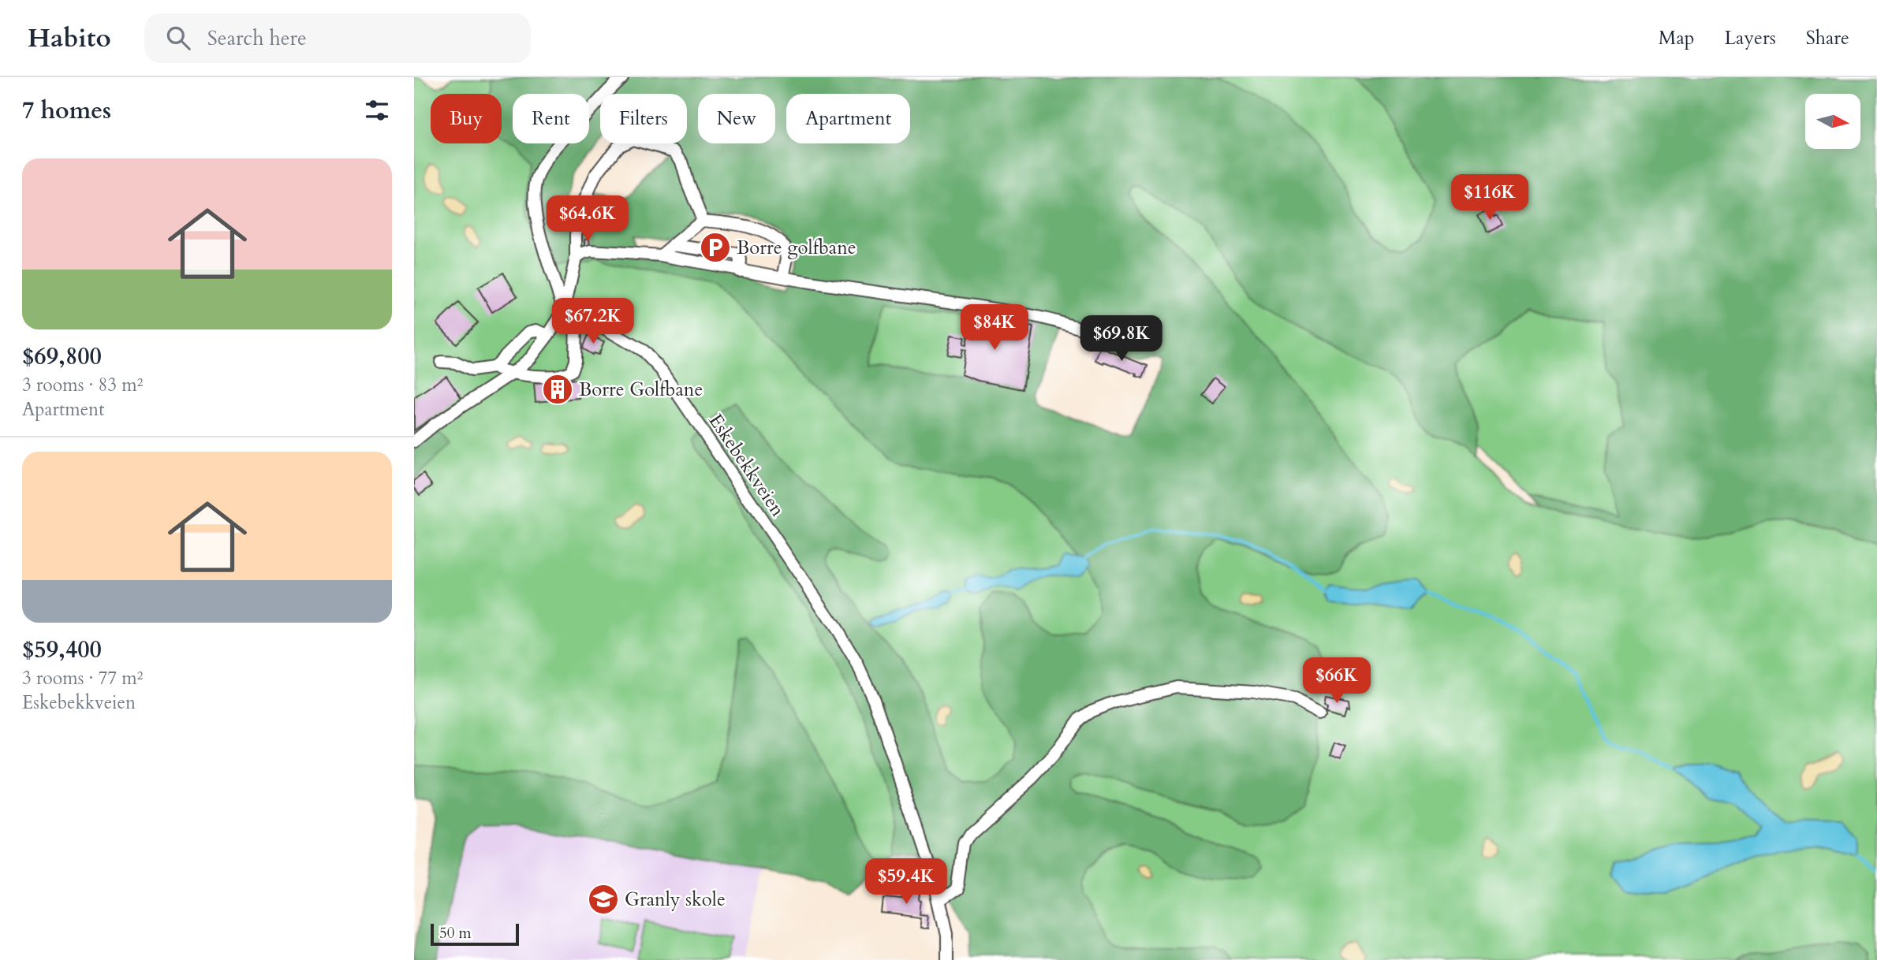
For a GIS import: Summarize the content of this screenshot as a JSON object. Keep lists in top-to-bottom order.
{
  "streets": {
    "street": ["Eskebekkveien"]
  },
  "places": {
    "parking": ["Borre golfbane"],
    "building": ["Borre Golfbane"],
    "school or university": ["Granly skole"]
  },
  "scale_bar": "50 m",
  "north": "right",
  "page": {
    "header": "Habito",
    "search": "Search here",
    "nav": ["Map", "Layers", "Share"],
    "heading": "7 homes",
    "chip": [
      "Buy",
      "Rent",
      "Filters",
      "New",
      "Apartment"
    ],
    "list": [
      {
        "name": "$69,800",
        "note": "3 rooms · 83 m² · Apartment"
      },
      {
        "name": "$59,400",
        "note": "3 rooms · 77 m² · Eskebekkveien"
      }
    ],
    "price": [
      "$116K",
      "$64.6K",
      "$67.2K",
      "$84K",
      "$69.8K",
      "$66K",
      "$59.4K"
    ],
    "scale": "50 m"
  }
}
